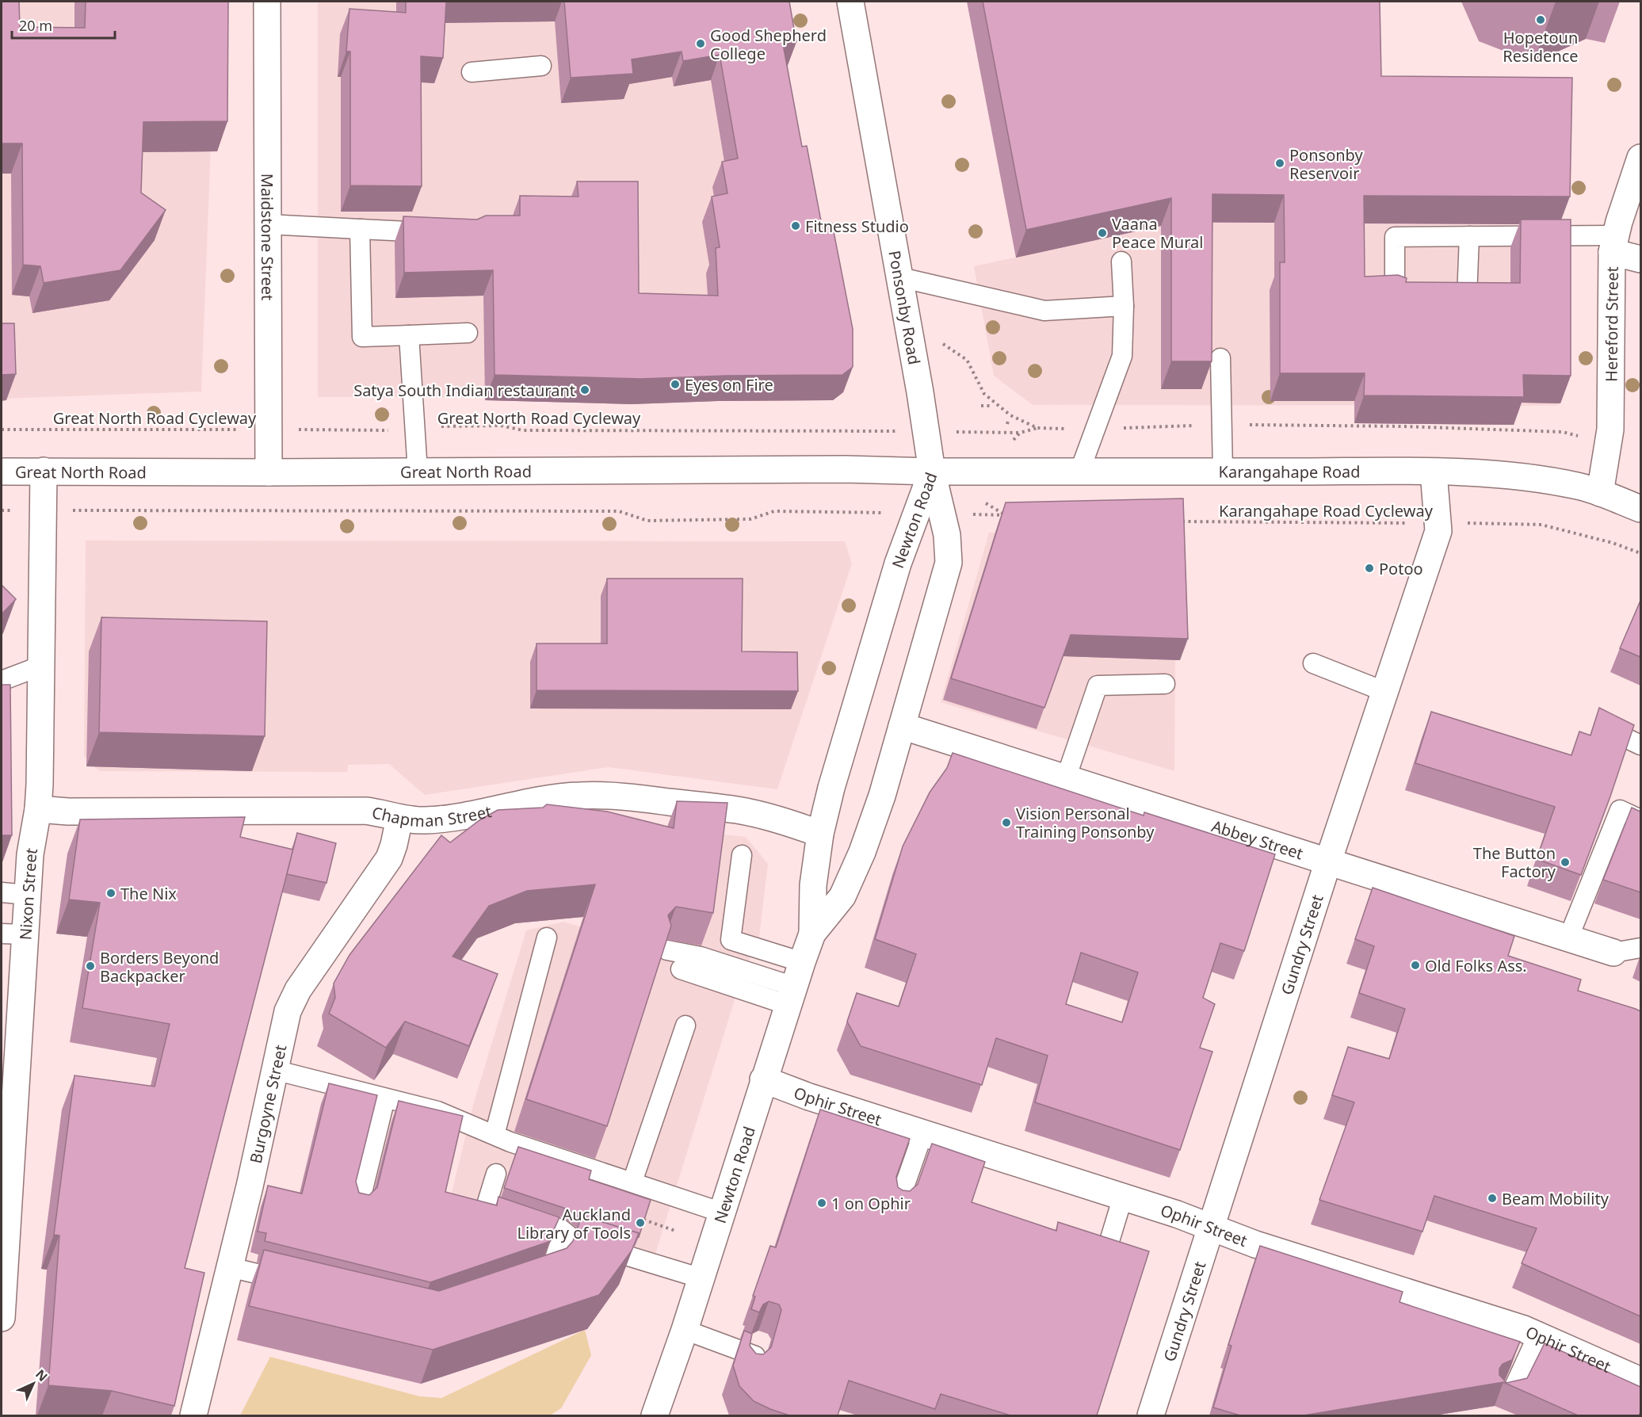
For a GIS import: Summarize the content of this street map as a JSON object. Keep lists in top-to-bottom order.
{
  "streets": {
    "street": [
      "Maidstone Street",
      "Ponsonby Road",
      "Hereford Street",
      "Great North Road",
      "Karangahape Road",
      "Newton Road",
      "Chapman Street",
      "Abbey Street",
      "Nixon Street",
      "Gundry Street",
      "Burgoyne Street",
      "Ophir Street"
    ],
    "path": ["Great North Road Cycleway", "Karangahape Road Cycleway"]
  },
  "crossings": [
    ["Maidstone Street", "Great North Road Cycleway"],
    ["Maidstone Street", "Great North Road"],
    ["Ponsonby Road", "Great North Road Cycleway"],
    ["Ponsonby Road", "Great North Road"],
    ["Ponsonby Road", "Karangahape Road"],
    ["Ponsonby Road", "Newton Road"],
    ["Hereford Street", "Karangahape Road"],
    ["Great North Road", "Karangahape Road"],
    ["Great North Road", "Newton Road"],
    ["Great North Road", "Nixon Street"],
    ["Karangahape Road", "Newton Road"],
    ["Karangahape Road", "Gundry Street"],
    ["Karangahape Road Cycleway", "Gundry Street"],
    ["Newton Road", "Chapman Street"],
    ["Newton Road", "Abbey Street"],
    ["Newton Road", "Ophir Street"],
    ["Chapman Street", "Nixon Street"],
    ["Chapman Street", "Burgoyne Street"],
    ["Abbey Street", "Gundry Street"],
    ["Gundry Street", "Ophir Street"]
  ],
  "places": [
    "Hopetoun Residence",
    "Good Shepherd College",
    "Ponsonby Reservoir",
    "Fitness Studio",
    "Vaana Peace Mural",
    "Eyes on Fire",
    "Satya South Indian restaurant",
    "Potoo",
    "Vision Personal Training Ponsonby",
    "The Button Factory",
    "The Nix",
    "Old Folks Ass.",
    "Borders Beyond Backpacker",
    "Beam Mobility",
    "1 on Ophir",
    "Auckland Library of Tools"
  ],
  "scale_bar": "20 m",
  "north": "top right"
}
